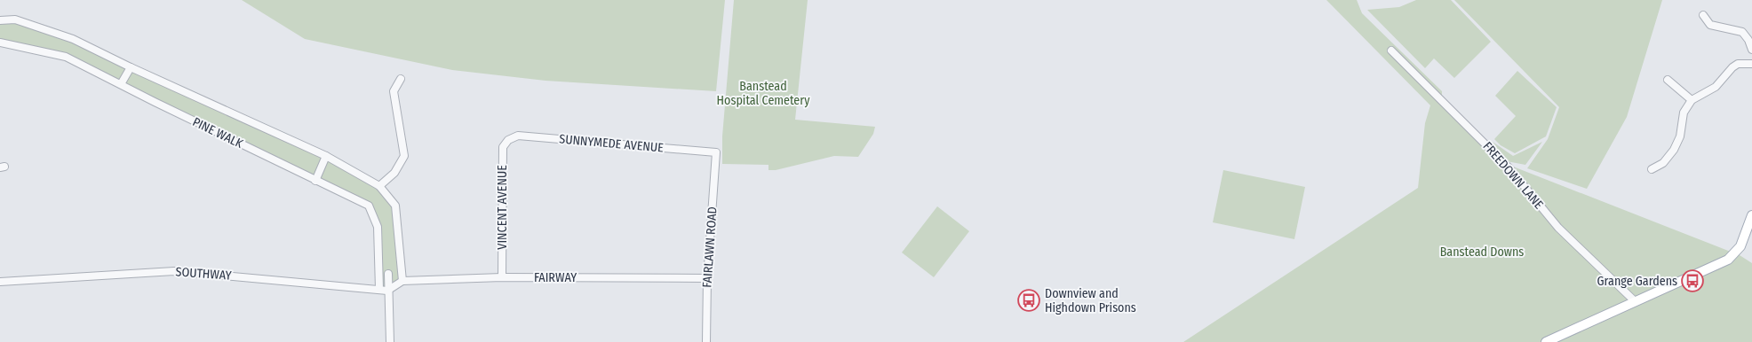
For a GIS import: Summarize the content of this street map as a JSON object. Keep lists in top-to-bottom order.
{
  "streets": {
    "street": [
      "PINE WALK",
      "SUNNYMEDE AVENUE",
      "FREEDOWN LANE",
      "VINCENT AVENUE",
      "FAIRLAWN ROAD",
      "SOUTHWAY",
      "FAIRWAY"
    ]
  },
  "crossings": [
    ["PINE WALK", "SOUTHWAY"],
    ["PINE WALK", "FAIRWAY"],
    ["SUNNYMEDE AVENUE", "VINCENT AVENUE"],
    ["SUNNYMEDE AVENUE", "FAIRLAWN ROAD"],
    ["VINCENT AVENUE", "FAIRWAY"],
    ["FAIRLAWN ROAD", "FAIRWAY"]
  ],
  "parks": ["Banstead Hospital Cemetery", "Banstead Downs"],
  "places": {
    "bus stop": ["Grange Gardens", "Downview and Highdown Prisons"]
  }
}
